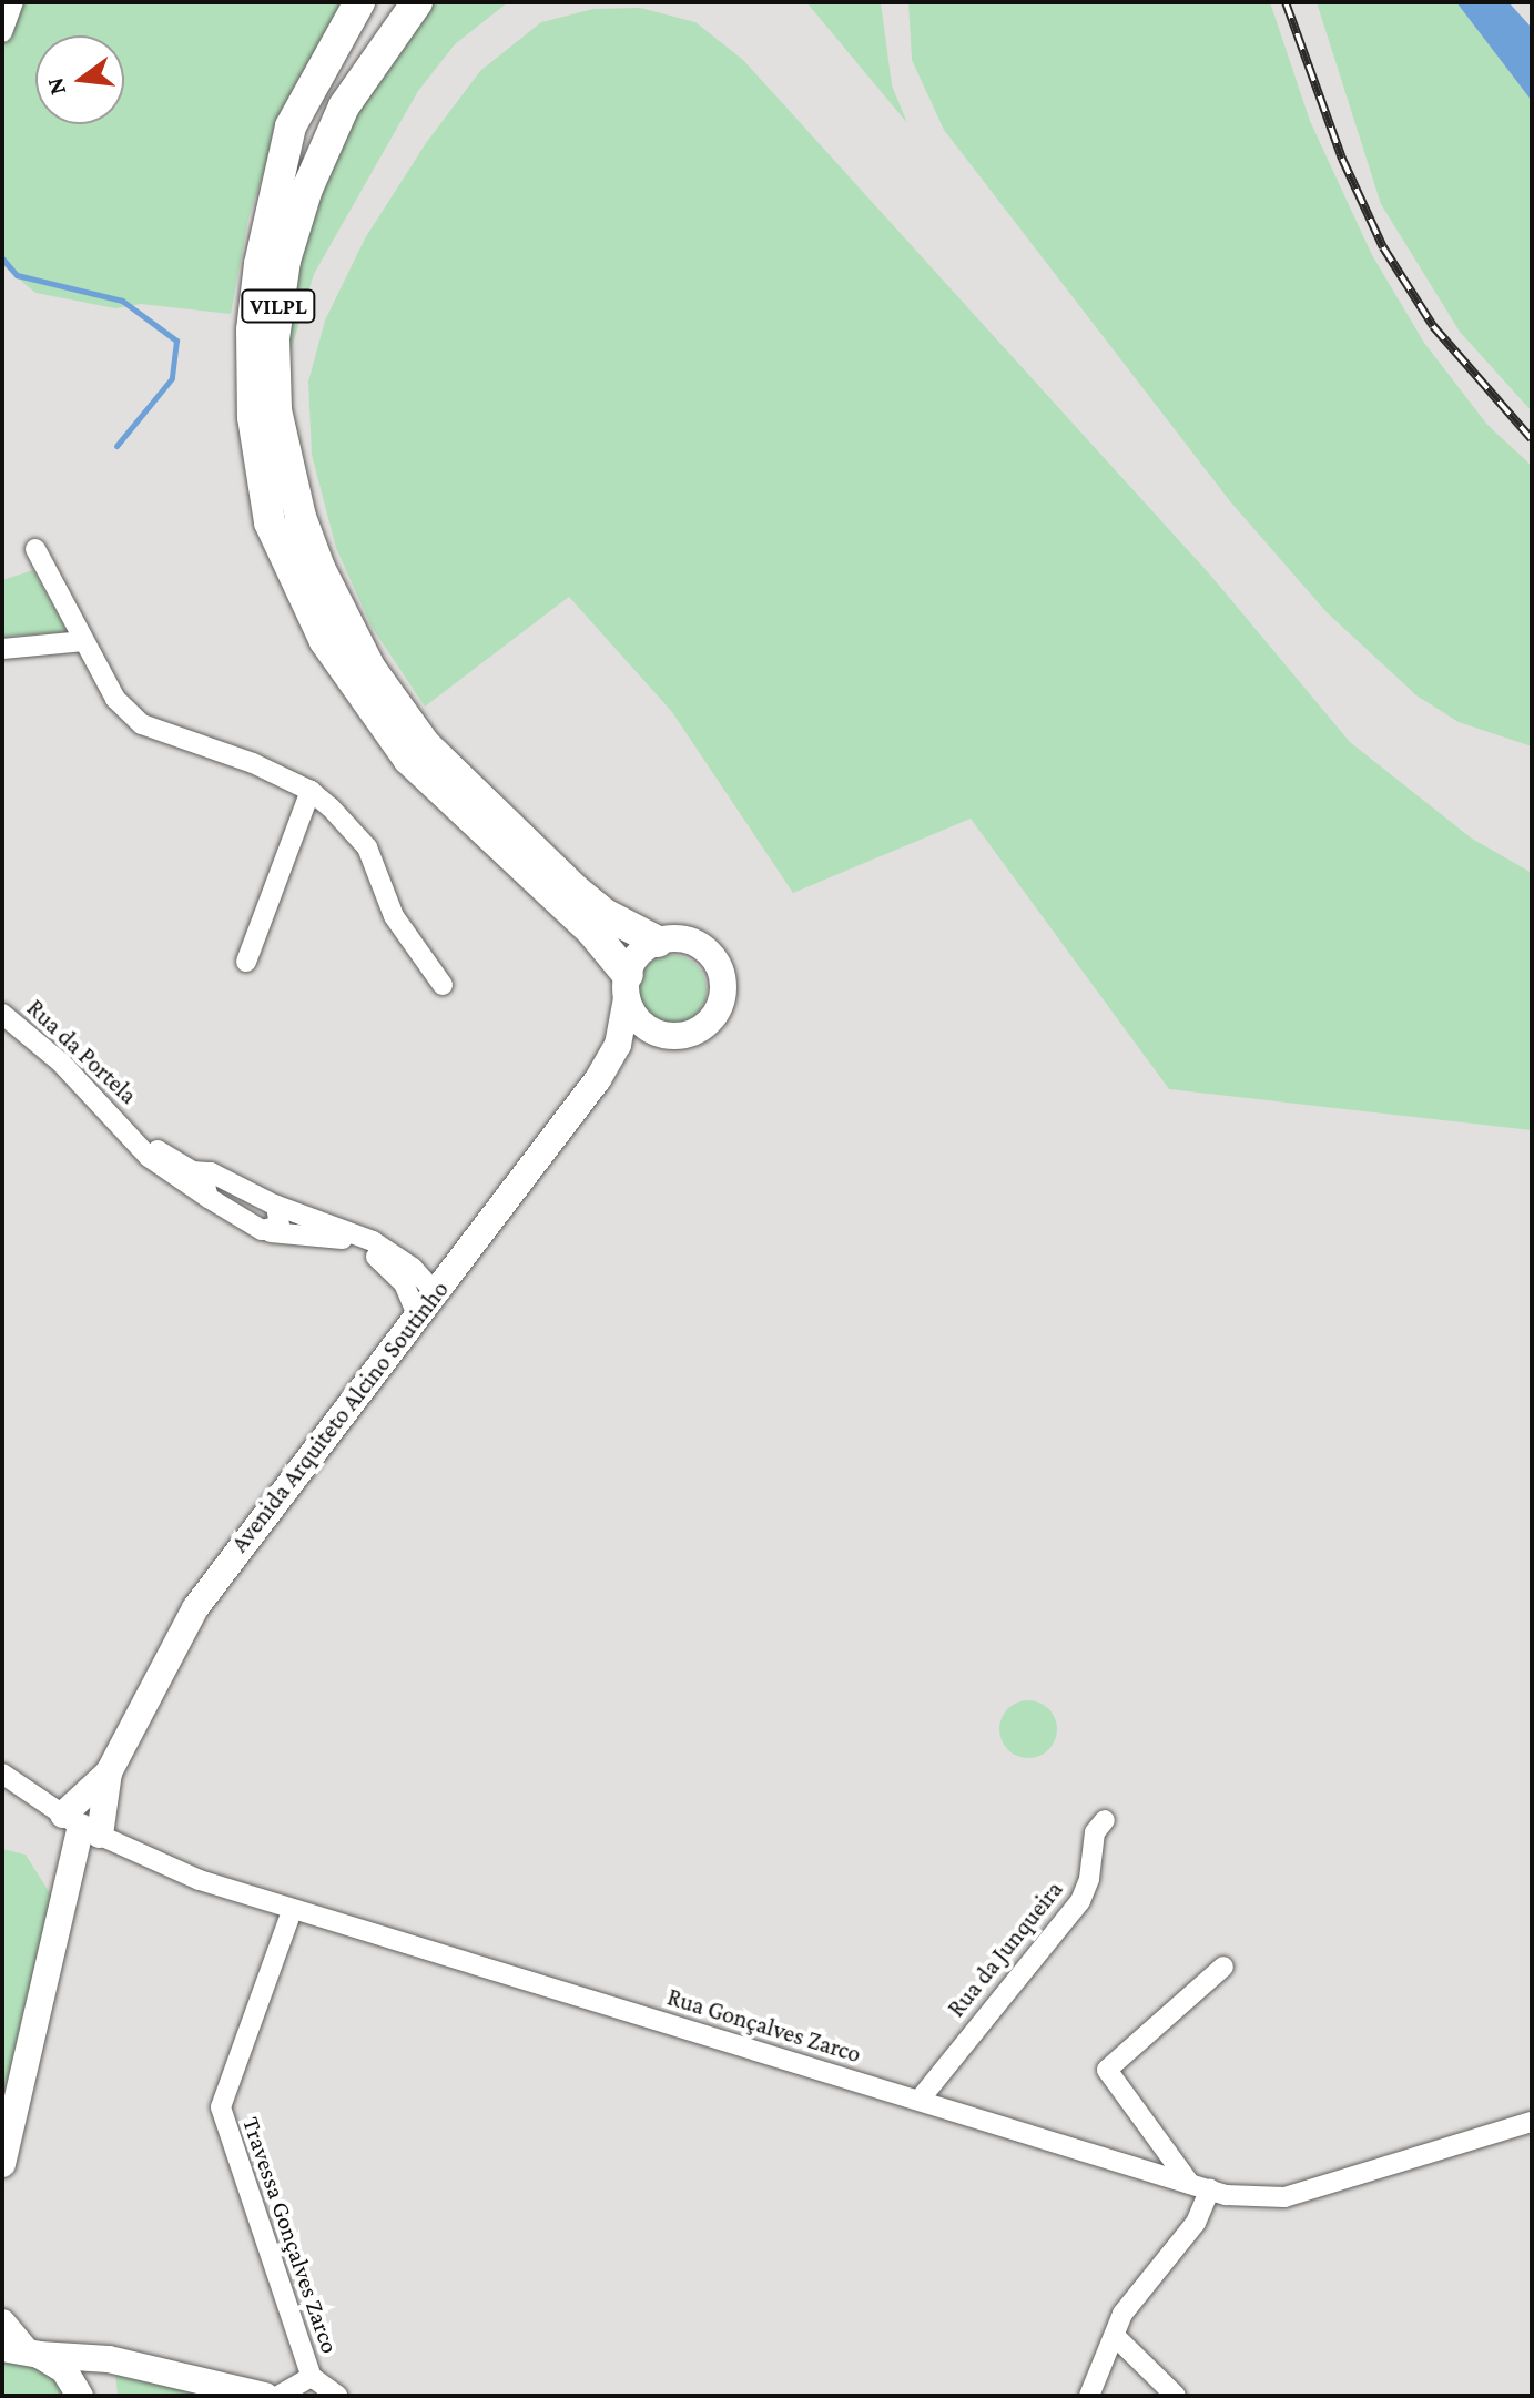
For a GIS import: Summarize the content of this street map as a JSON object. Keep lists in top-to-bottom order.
{
  "streets": {
    "highway": ["VILPL"],
    "main road": ["Avenida Arquiteto Alcino Soutinho"],
    "street": [
      "Rua da Portela",
      "Rua da Junqueira",
      "Rua Gonçalves Zarco",
      "Travessa Gonçalves Zarco"
    ]
  },
  "crossings": [
    ["VILPL", "Avenida Arquiteto Alcino Soutinho"],
    ["Rua da Portela", "Avenida Arquiteto Alcino Soutinho"],
    ["Avenida Arquiteto Alcino Soutinho", "Rua Gonçalves Zarco"],
    ["Rua da Junqueira", "Rua Gonçalves Zarco"],
    ["Rua Gonçalves Zarco", "Travessa Gonçalves Zarco"]
  ],
  "north": "left"
}
